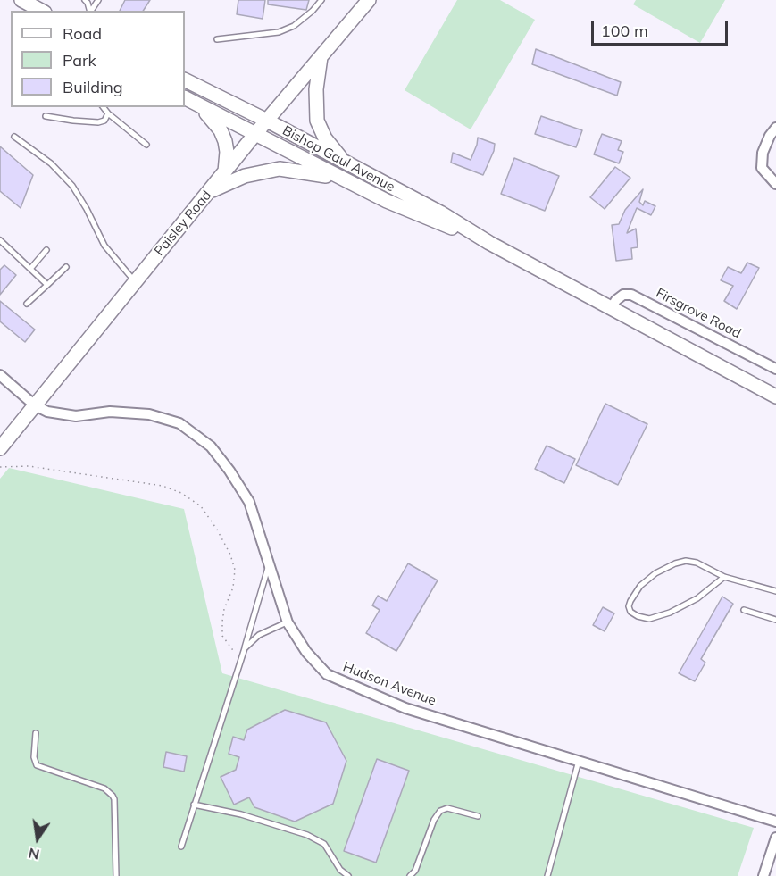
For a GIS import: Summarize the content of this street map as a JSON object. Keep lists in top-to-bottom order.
{
  "streets": {
    "main road": ["Bishop Gaul Avenue", "Paisley Road"],
    "street": ["Firsgrove Road", "Hudson Avenue"]
  },
  "crossings": [
    ["Bishop Gaul Avenue", "Paisley Road"],
    ["Bishop Gaul Avenue", "Firsgrove Road"],
    ["Paisley Road", "Hudson Avenue"]
  ],
  "legend": ["Road", "Park", "Building"],
  "scale_bar": "100 m",
  "north": "bottom"
}
